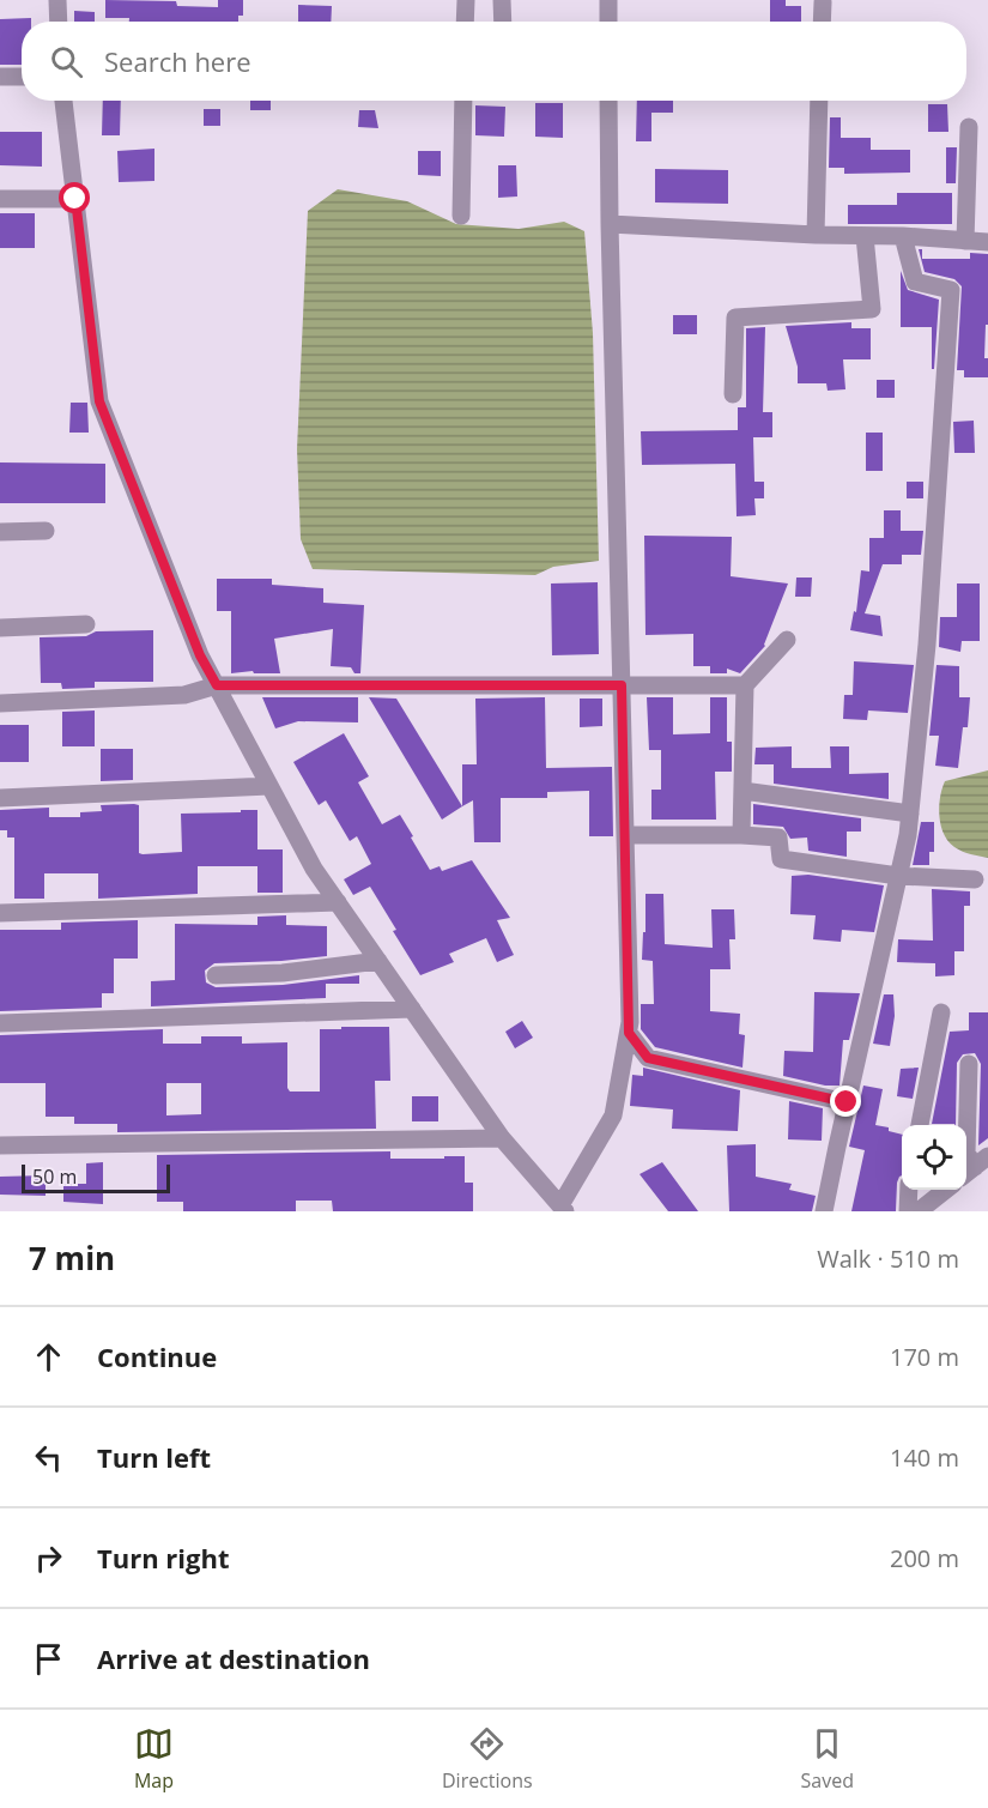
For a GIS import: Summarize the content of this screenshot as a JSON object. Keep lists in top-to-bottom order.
{
  "scale_bar": "50 m",
  "page": {
    "search": "Search here",
    "scale": "50 m",
    "heading": ["7 min", "Walk · 510 m"],
    "list": [
      ["Continue", "170 m"],
      ["Turn left", "140 m"],
      ["Turn right", "200 m"],
      "Arrive at destination"
    ],
    "nav": ["Map", "Directions", "Saved"]
  }
}
